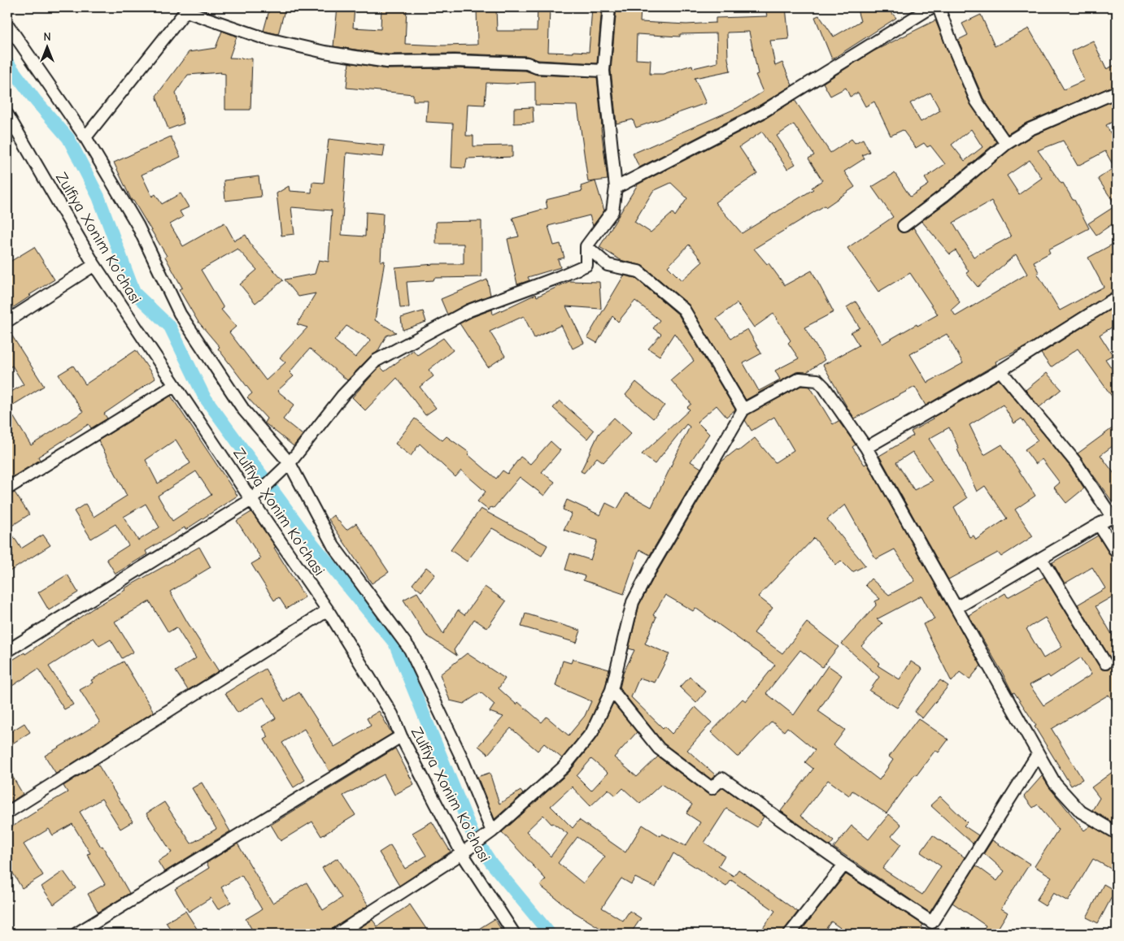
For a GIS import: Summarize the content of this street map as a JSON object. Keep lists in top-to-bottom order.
{
  "streets": {
    "street": ["Zulfiya Xonim Ko'chasi"]
  },
  "north": "top"
}
